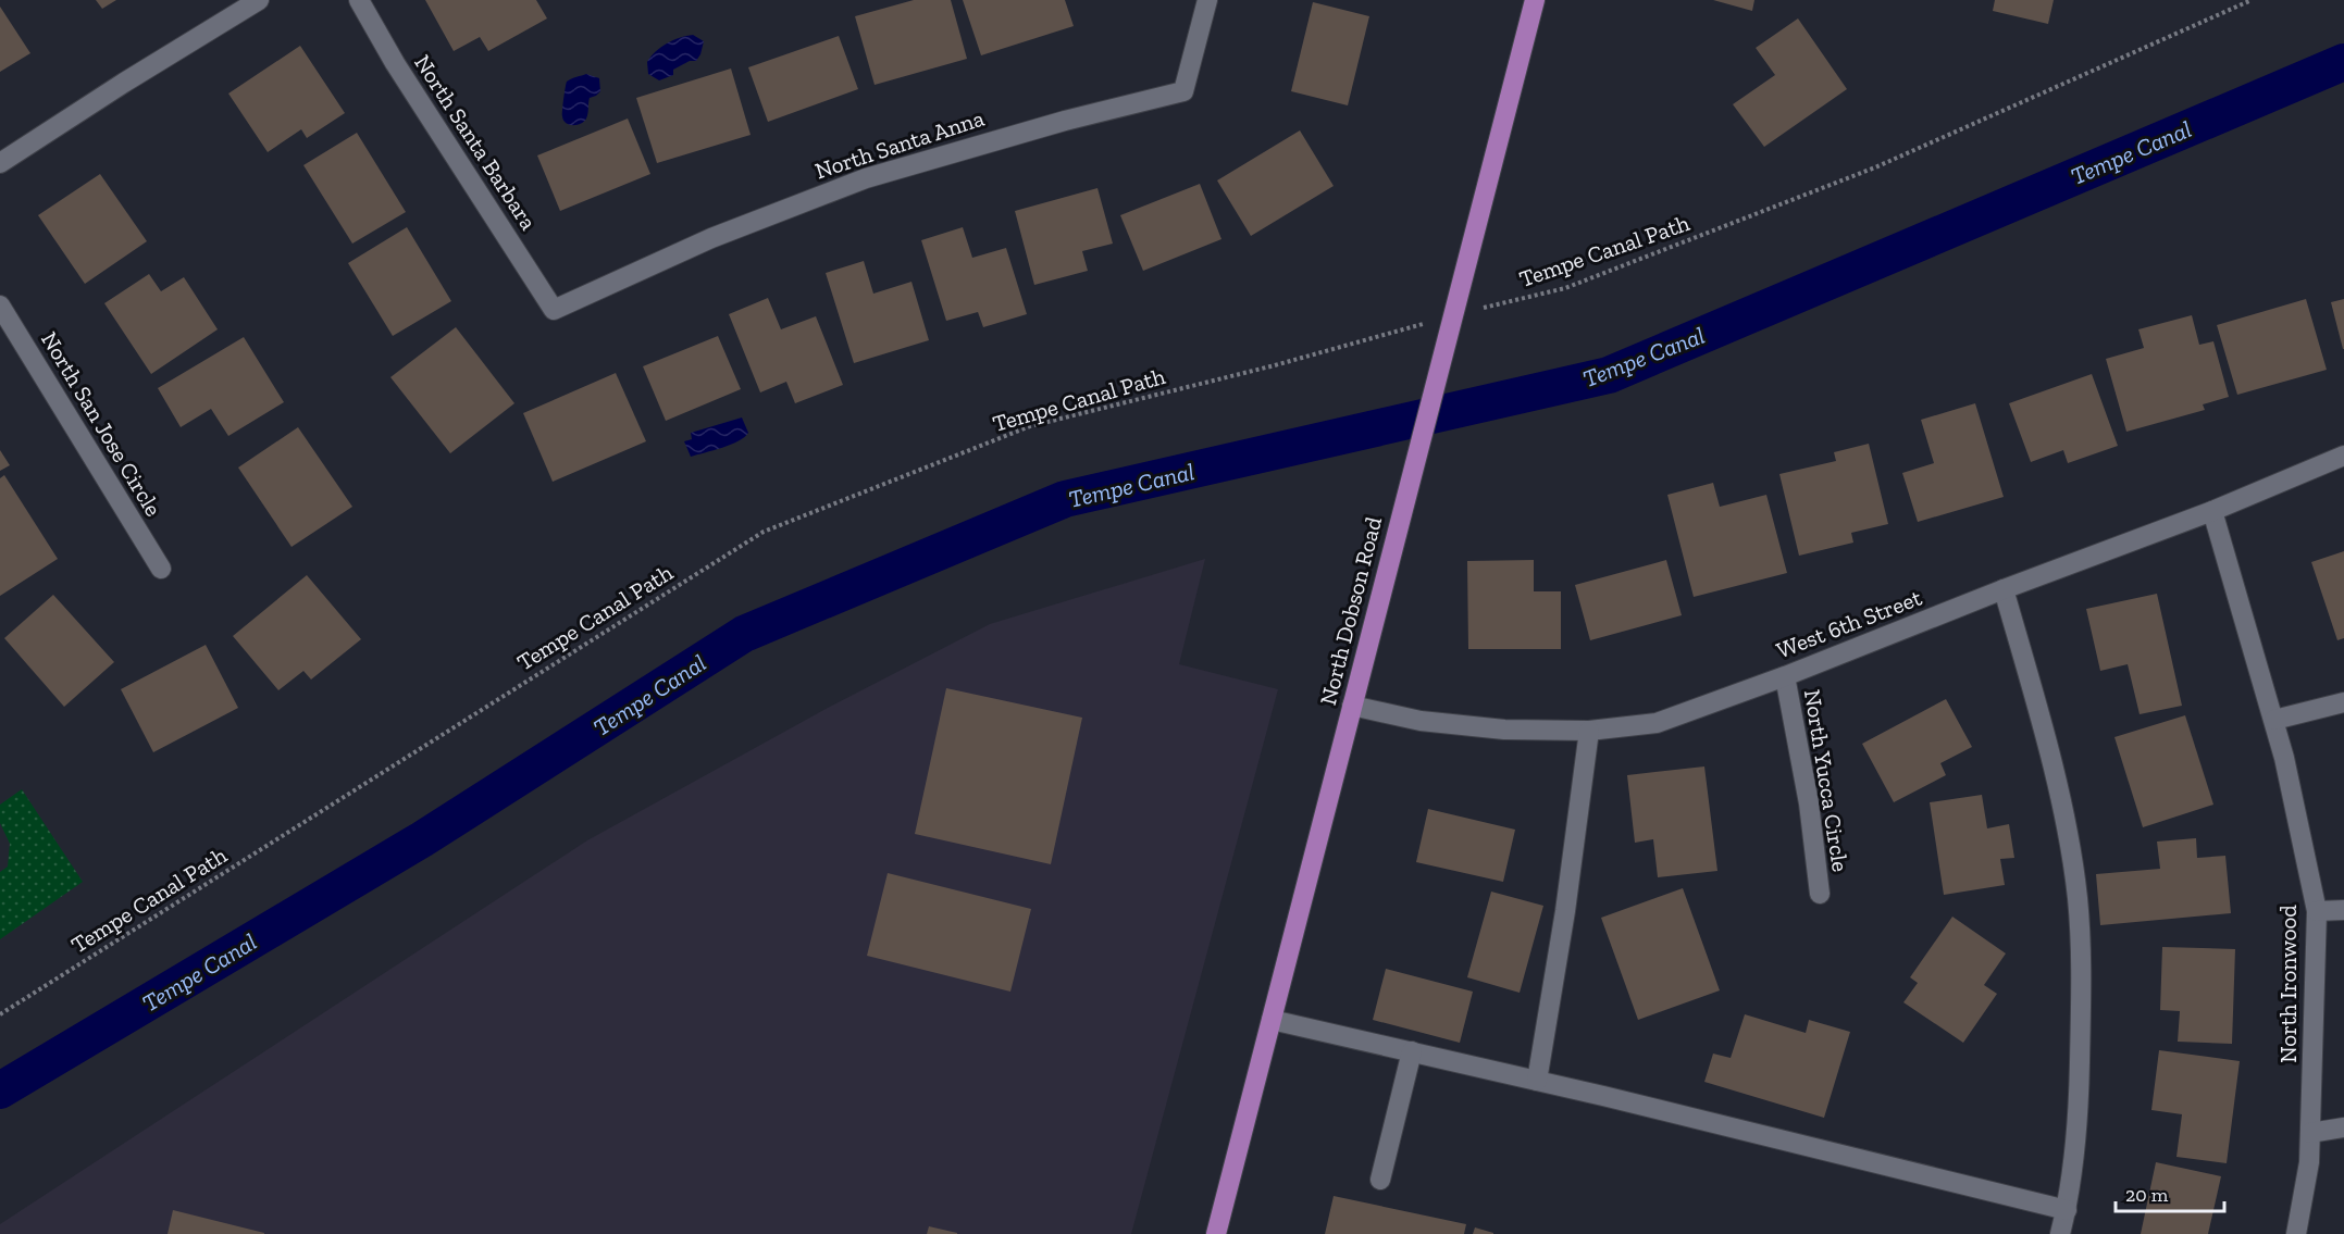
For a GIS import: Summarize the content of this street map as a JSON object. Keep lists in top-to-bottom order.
{
  "streets": {
    "main road": ["North Dobson Road"],
    "street": [
      "North Santa Barbara",
      "North Santa Anna",
      "North San Jose Circle",
      "West 6th Street",
      "North Yucca Circle",
      "North Ironwood"
    ],
    "path": ["Tempe Canal Path"]
  },
  "crossings": [
    ["North Santa Barbara", "North Santa Anna"],
    ["Tempe Canal Path", "North Dobson Road"],
    ["North Dobson Road", "West 6th Street"],
    ["West 6th Street", "North Yucca Circle"],
    ["West 6th Street", "North Ironwood"]
  ],
  "water": ["Tempe Canal"],
  "scale_bar": "20 m"
}
